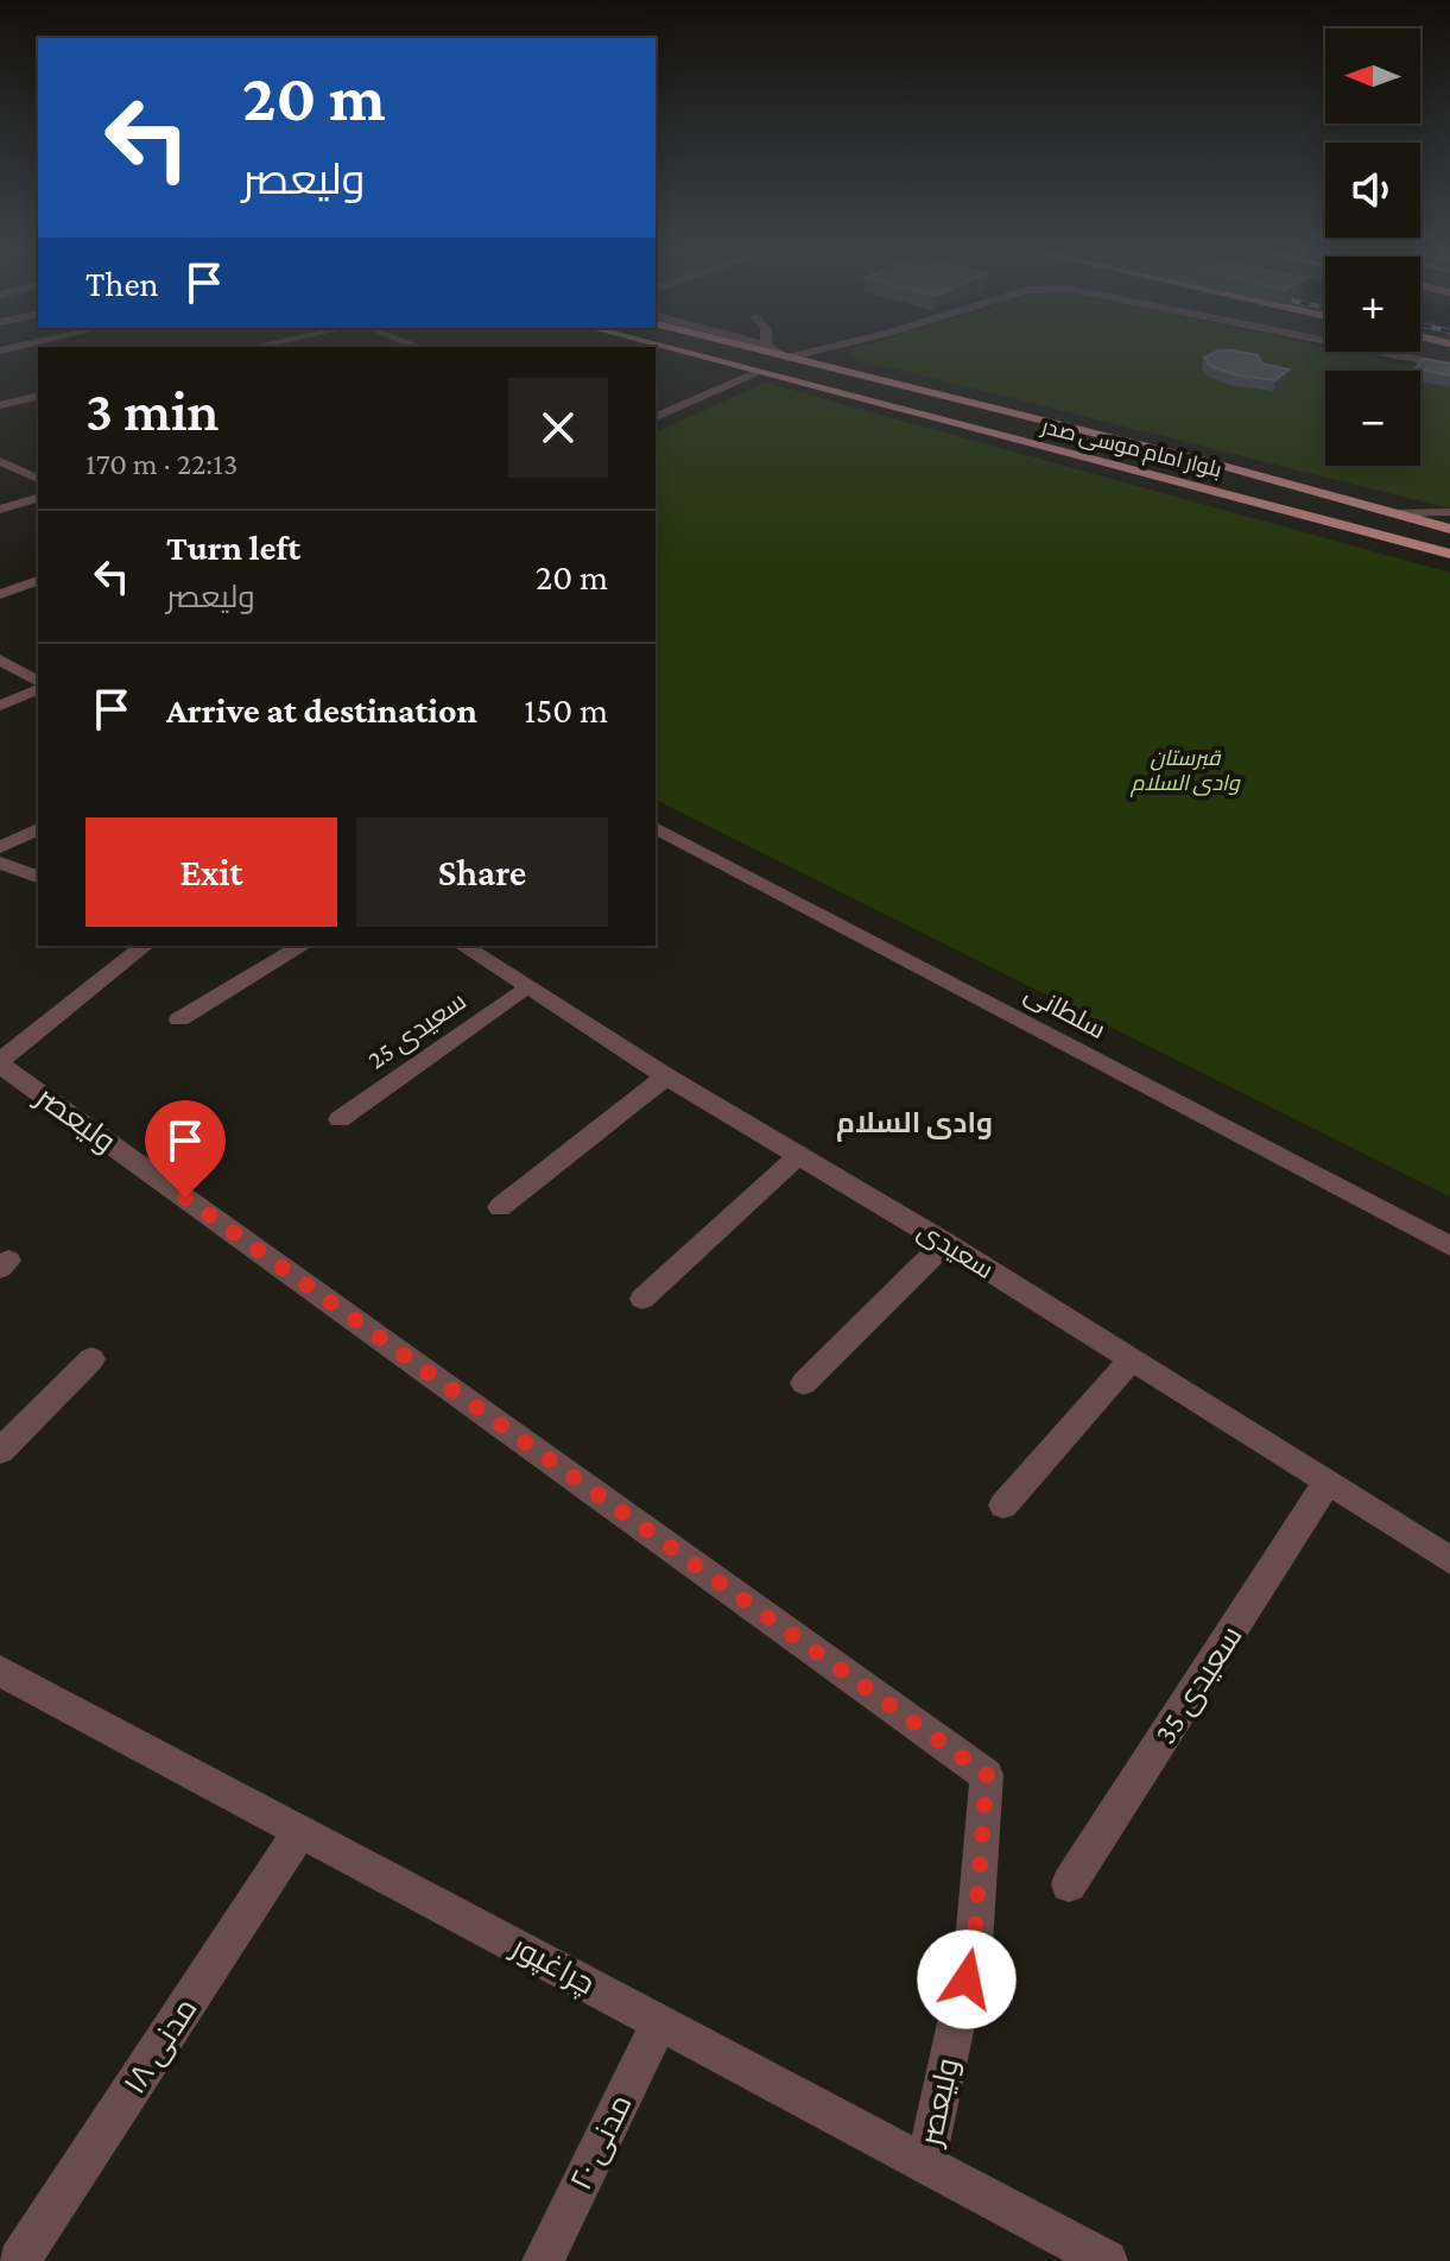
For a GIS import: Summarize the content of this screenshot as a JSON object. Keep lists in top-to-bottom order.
{
  "streets": {
    "main road": ["بلوار امام موسی صدر"],
    "street": [
      "سلطانی",
      "سعیدی 25",
      "ولیعصر",
      "سعیدی",
      "سعیدی 35",
      "چراغپور",
      "مدنی ۱۸",
      "مدنی ۲۰"
    ]
  },
  "crossings": [
    ["سعیدی 25", "سعیدی"],
    ["ولیعصر", "چراغپور"],
    ["سعیدی", "سعیدی 35"],
    ["چراغپور", "مدنی ۱۸"],
    ["چراغپور", "مدنی ۲۰"]
  ],
  "districts": ["وادی السلام"],
  "parks": ["قبرستان وادی السلام"],
  "north": "left",
  "page": {
    "map_buttons": ["+", "−"],
    "turn": ["20 m", "ولیعصر"],
    "then": "Then",
    "heading": ["3 min", "170 m · 22:13"],
    "list": [
      {
        "name": "Turn left",
        "note": "ولیعصر",
        "value": "20 m"
      },
      {
        "name": "Arrive at destination",
        "value": "150 m"
      }
    ],
    "buttons": ["Exit", "Share"]
  }
}
